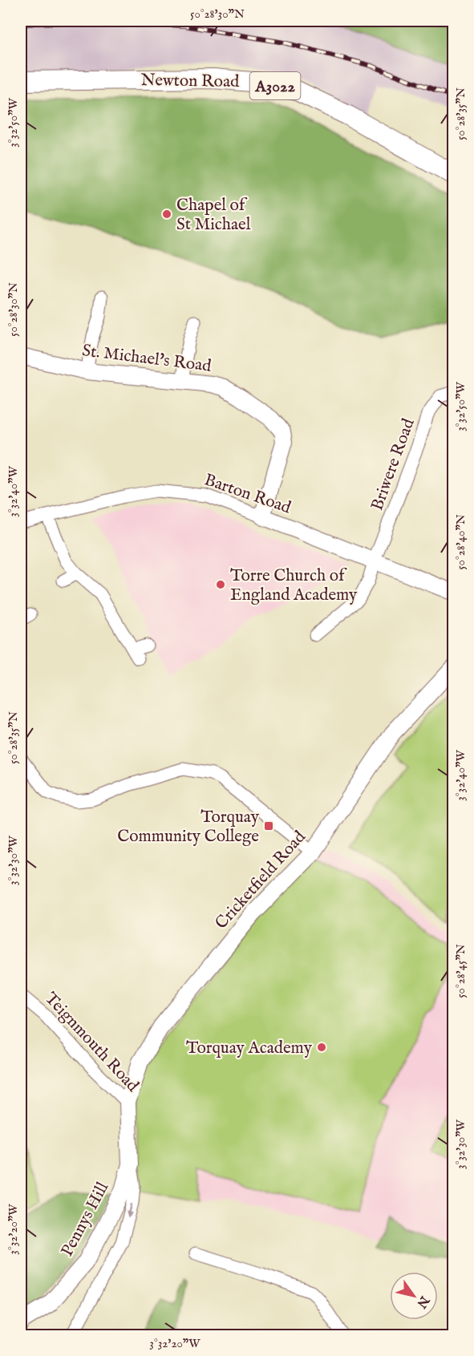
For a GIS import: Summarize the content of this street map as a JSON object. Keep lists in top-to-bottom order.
{
  "streets": {
    "main road": ["Newton Road", "A3022"],
    "street": [
      "St. Michael's Road",
      "Briwere Road",
      "Barton Road",
      "Cricketfield Road",
      "Teignmouth Road",
      "Pennys Hill"
    ]
  },
  "crossings": [
    ["St. Michael's Road", "Barton Road"],
    ["Briwere Road", "Barton Road"],
    ["Cricketfield Road", "Teignmouth Road"],
    ["Teignmouth Road", "Pennys Hill"]
  ],
  "one_way": ["Teignmouth Road"],
  "places": {
    "other": ["Chapel of St Michael", "Torre Church of England Academy", "Torquay Academy"],
    "transit": ["Torquay Community College"]
  },
  "north": "bottom right",
  "coordinates": [
    "50°28'30\"N",
    "50°28'35\"N",
    "3°32'50\"W",
    "3°32'40\"W",
    "50°28'40\"N",
    "3°32'30\"W",
    "50°28'45\"N",
    "3°32'20\"W"
  ]
}
